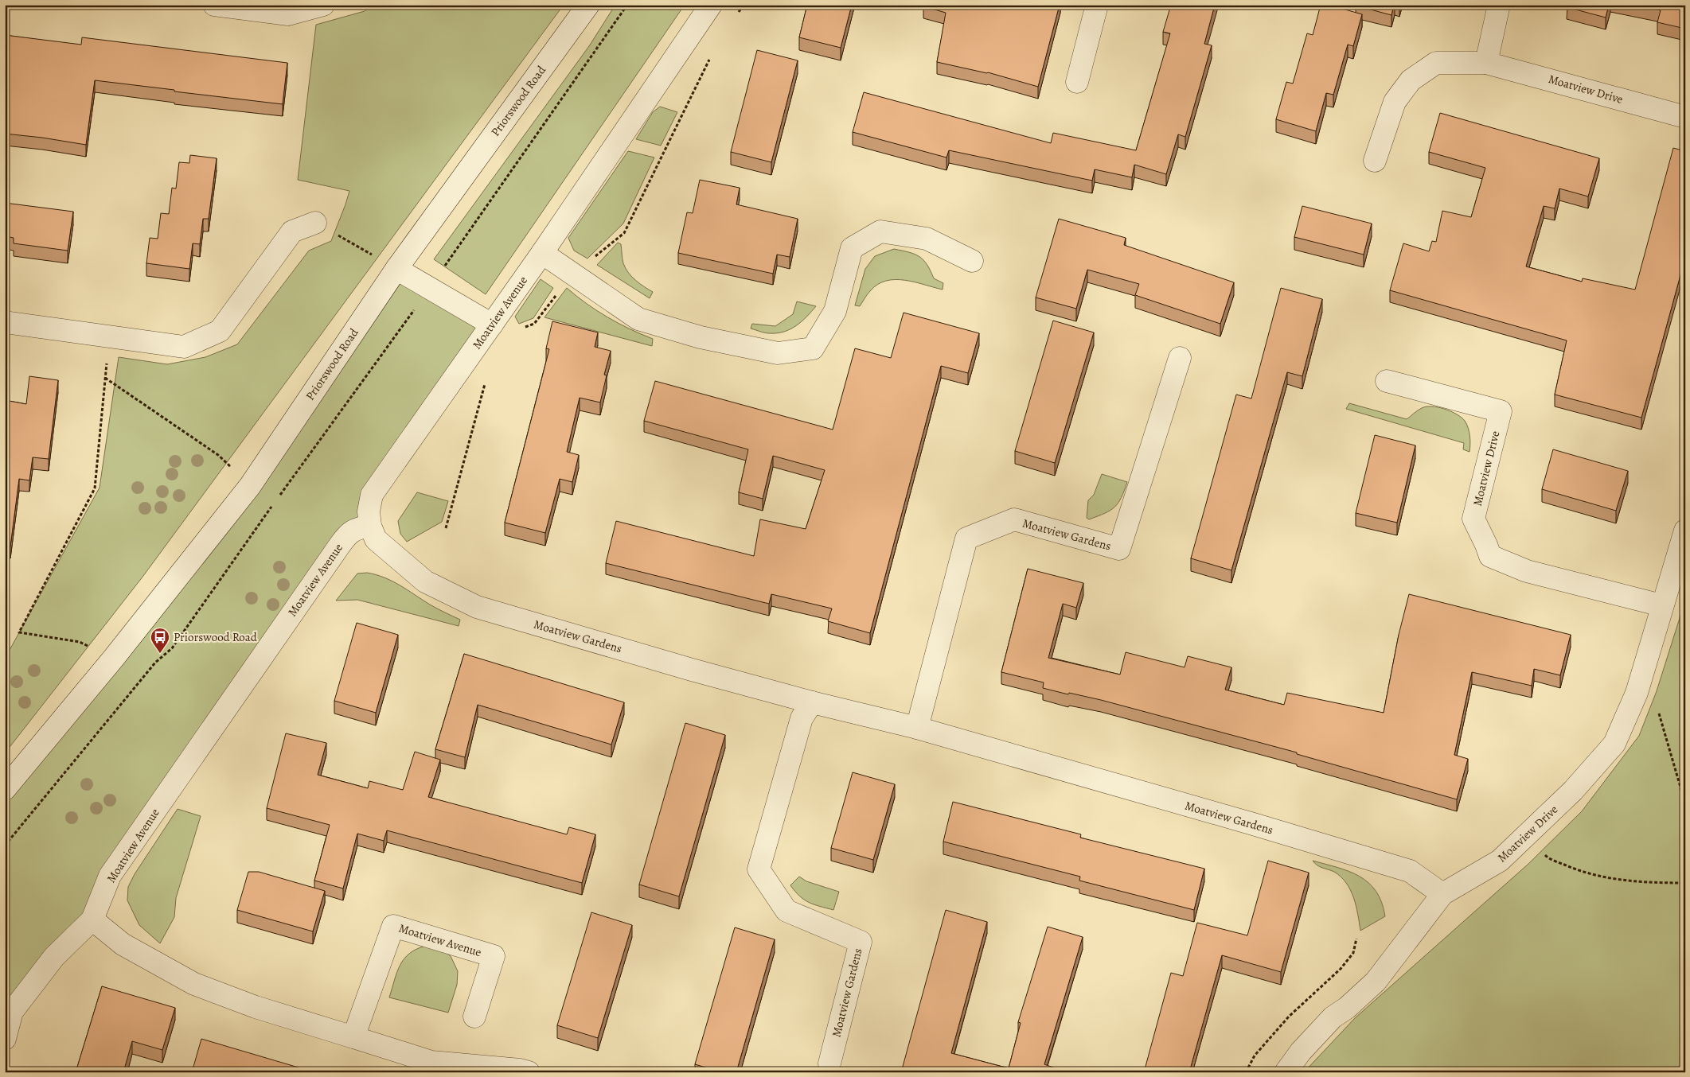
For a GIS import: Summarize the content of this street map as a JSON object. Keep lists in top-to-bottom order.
{
  "streets": {
    "street": [
      "Moatview Drive",
      "Priorswood Road",
      "Moatview Avenue",
      "Moatview Gardens"
    ]
  },
  "crossings": [
    ["Moatview Drive", "Moatview Gardens"],
    ["Moatview Avenue", "Moatview Gardens"]
  ],
  "places": {
    "bus stop": ["Priorswood Road"]
  }
}
